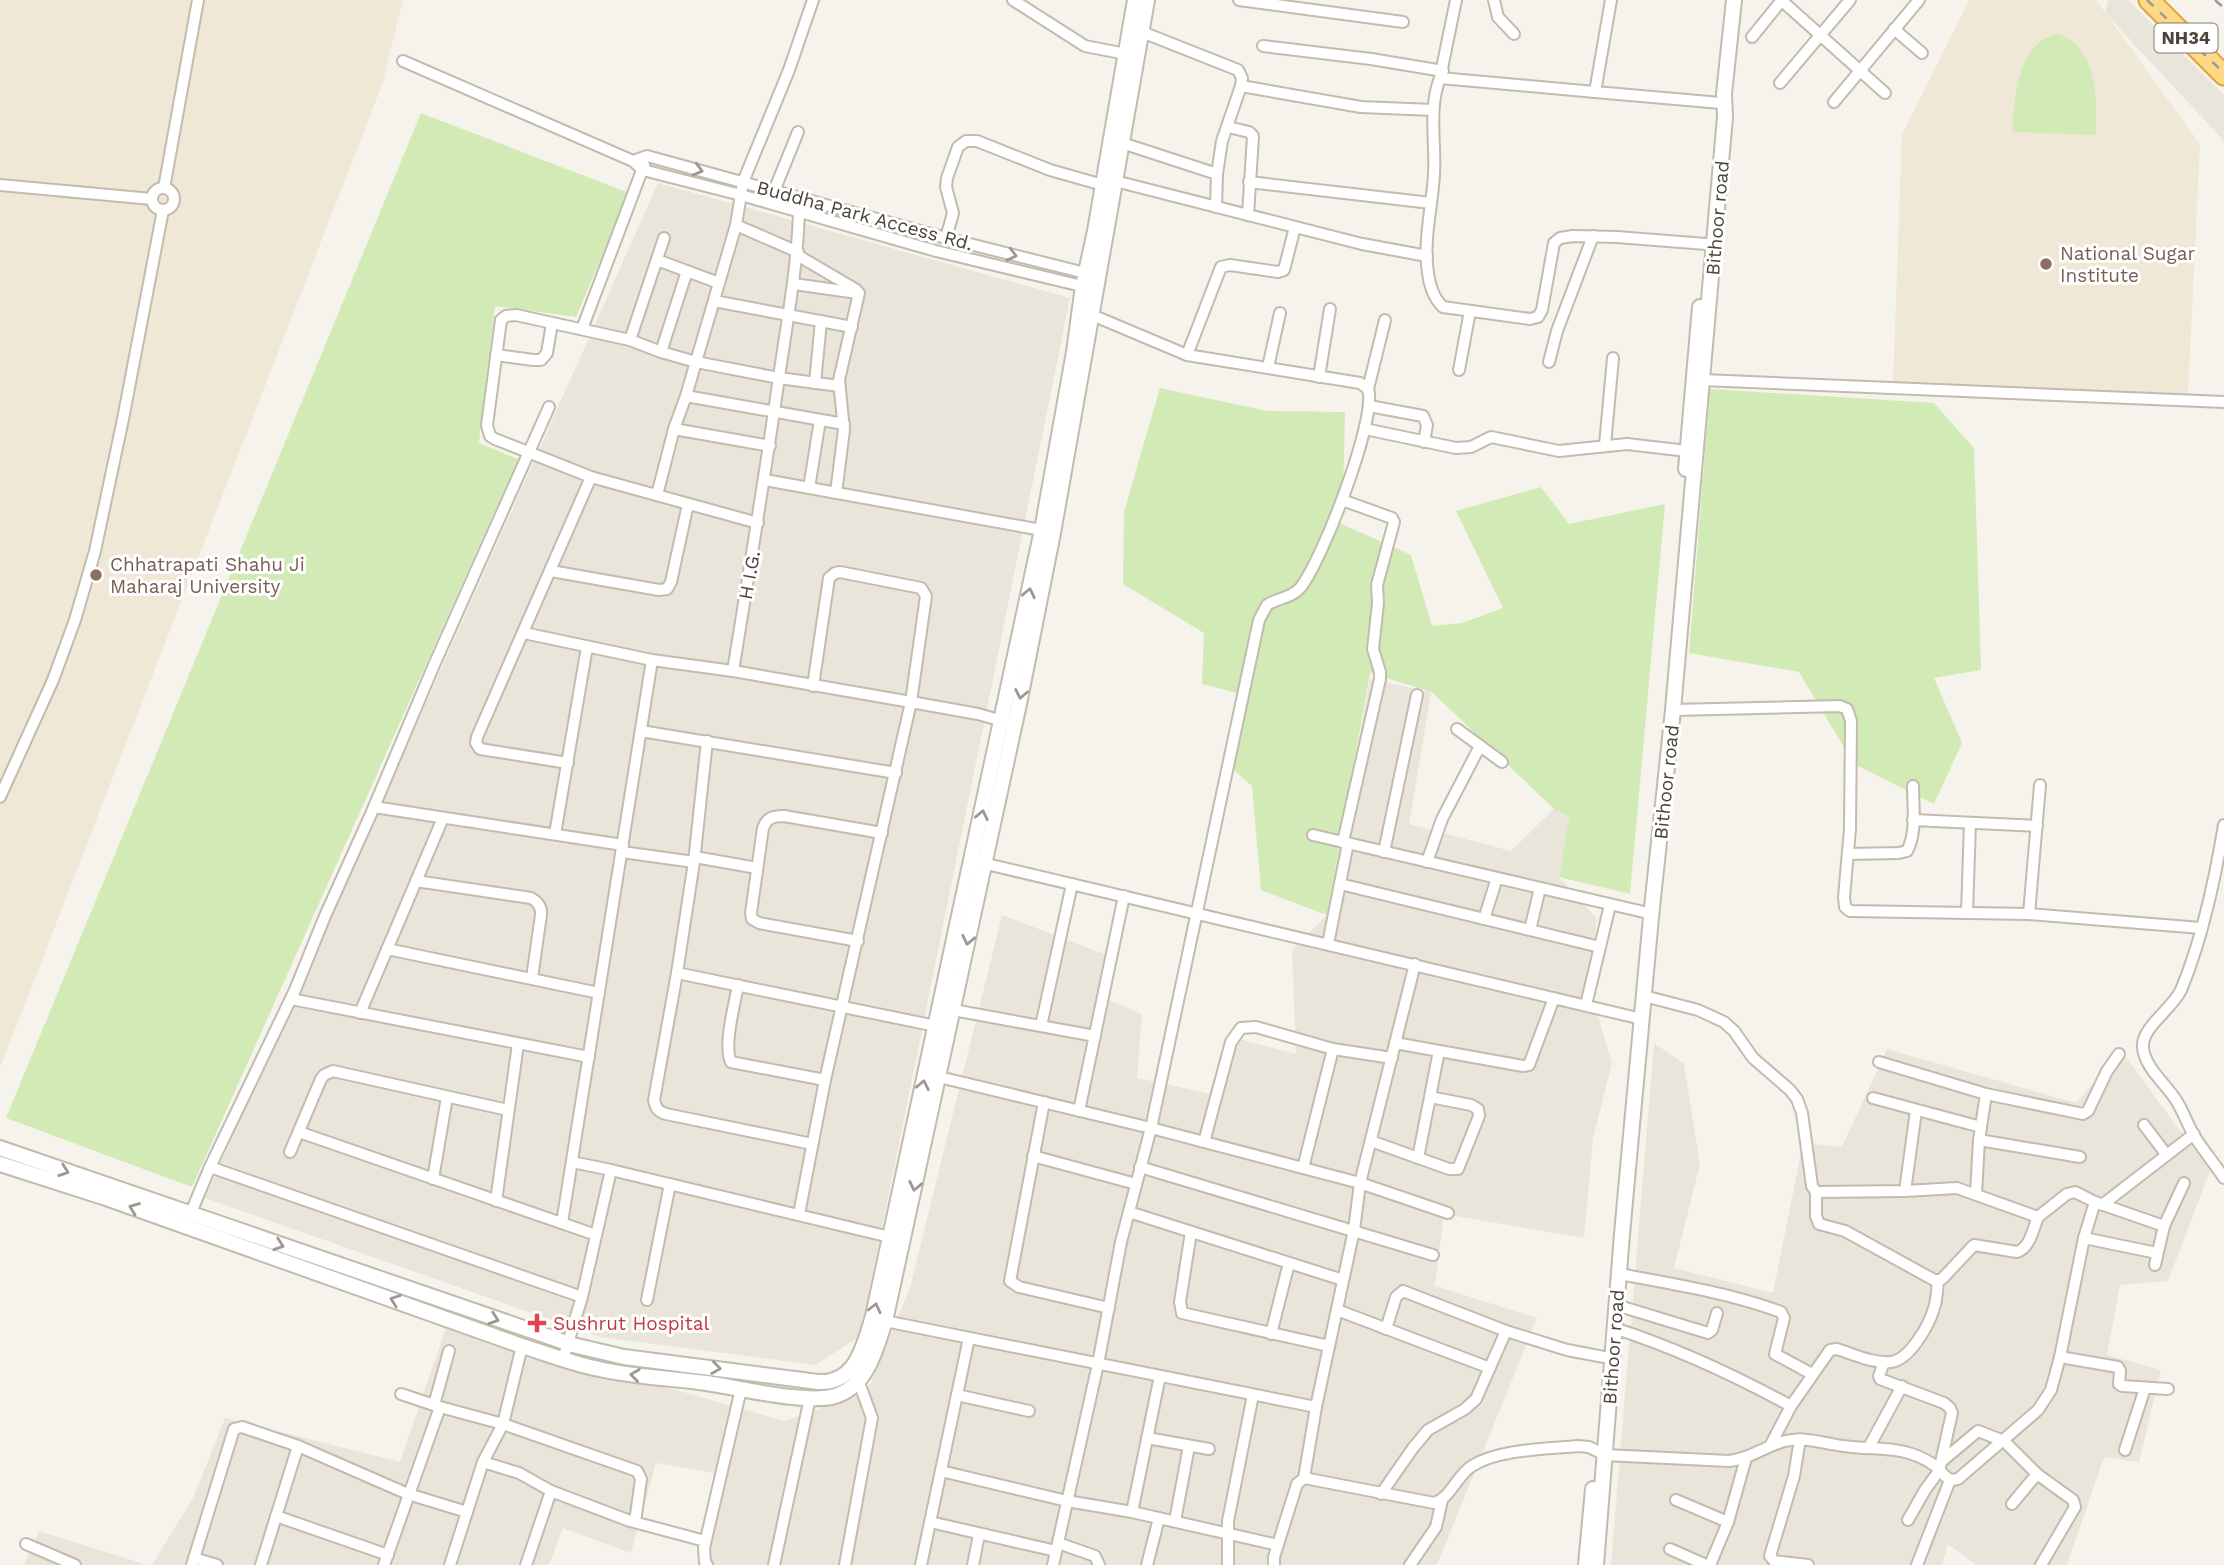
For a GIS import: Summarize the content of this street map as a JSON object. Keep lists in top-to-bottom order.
{
  "streets": {
    "highway": ["NH34"],
    "street": ["Buddha Park Access Rd.", "Bithoor road", "H I.G."]
  },
  "crossings": [
    ["Buddha Park Access Rd.", "H I.G."]
  ],
  "places": {
    "other": ["National Sugar Institute", "Chhatrapati Shahu Ji Maharaj University"],
    "health": ["Sushrut Hospital"]
  }
}
